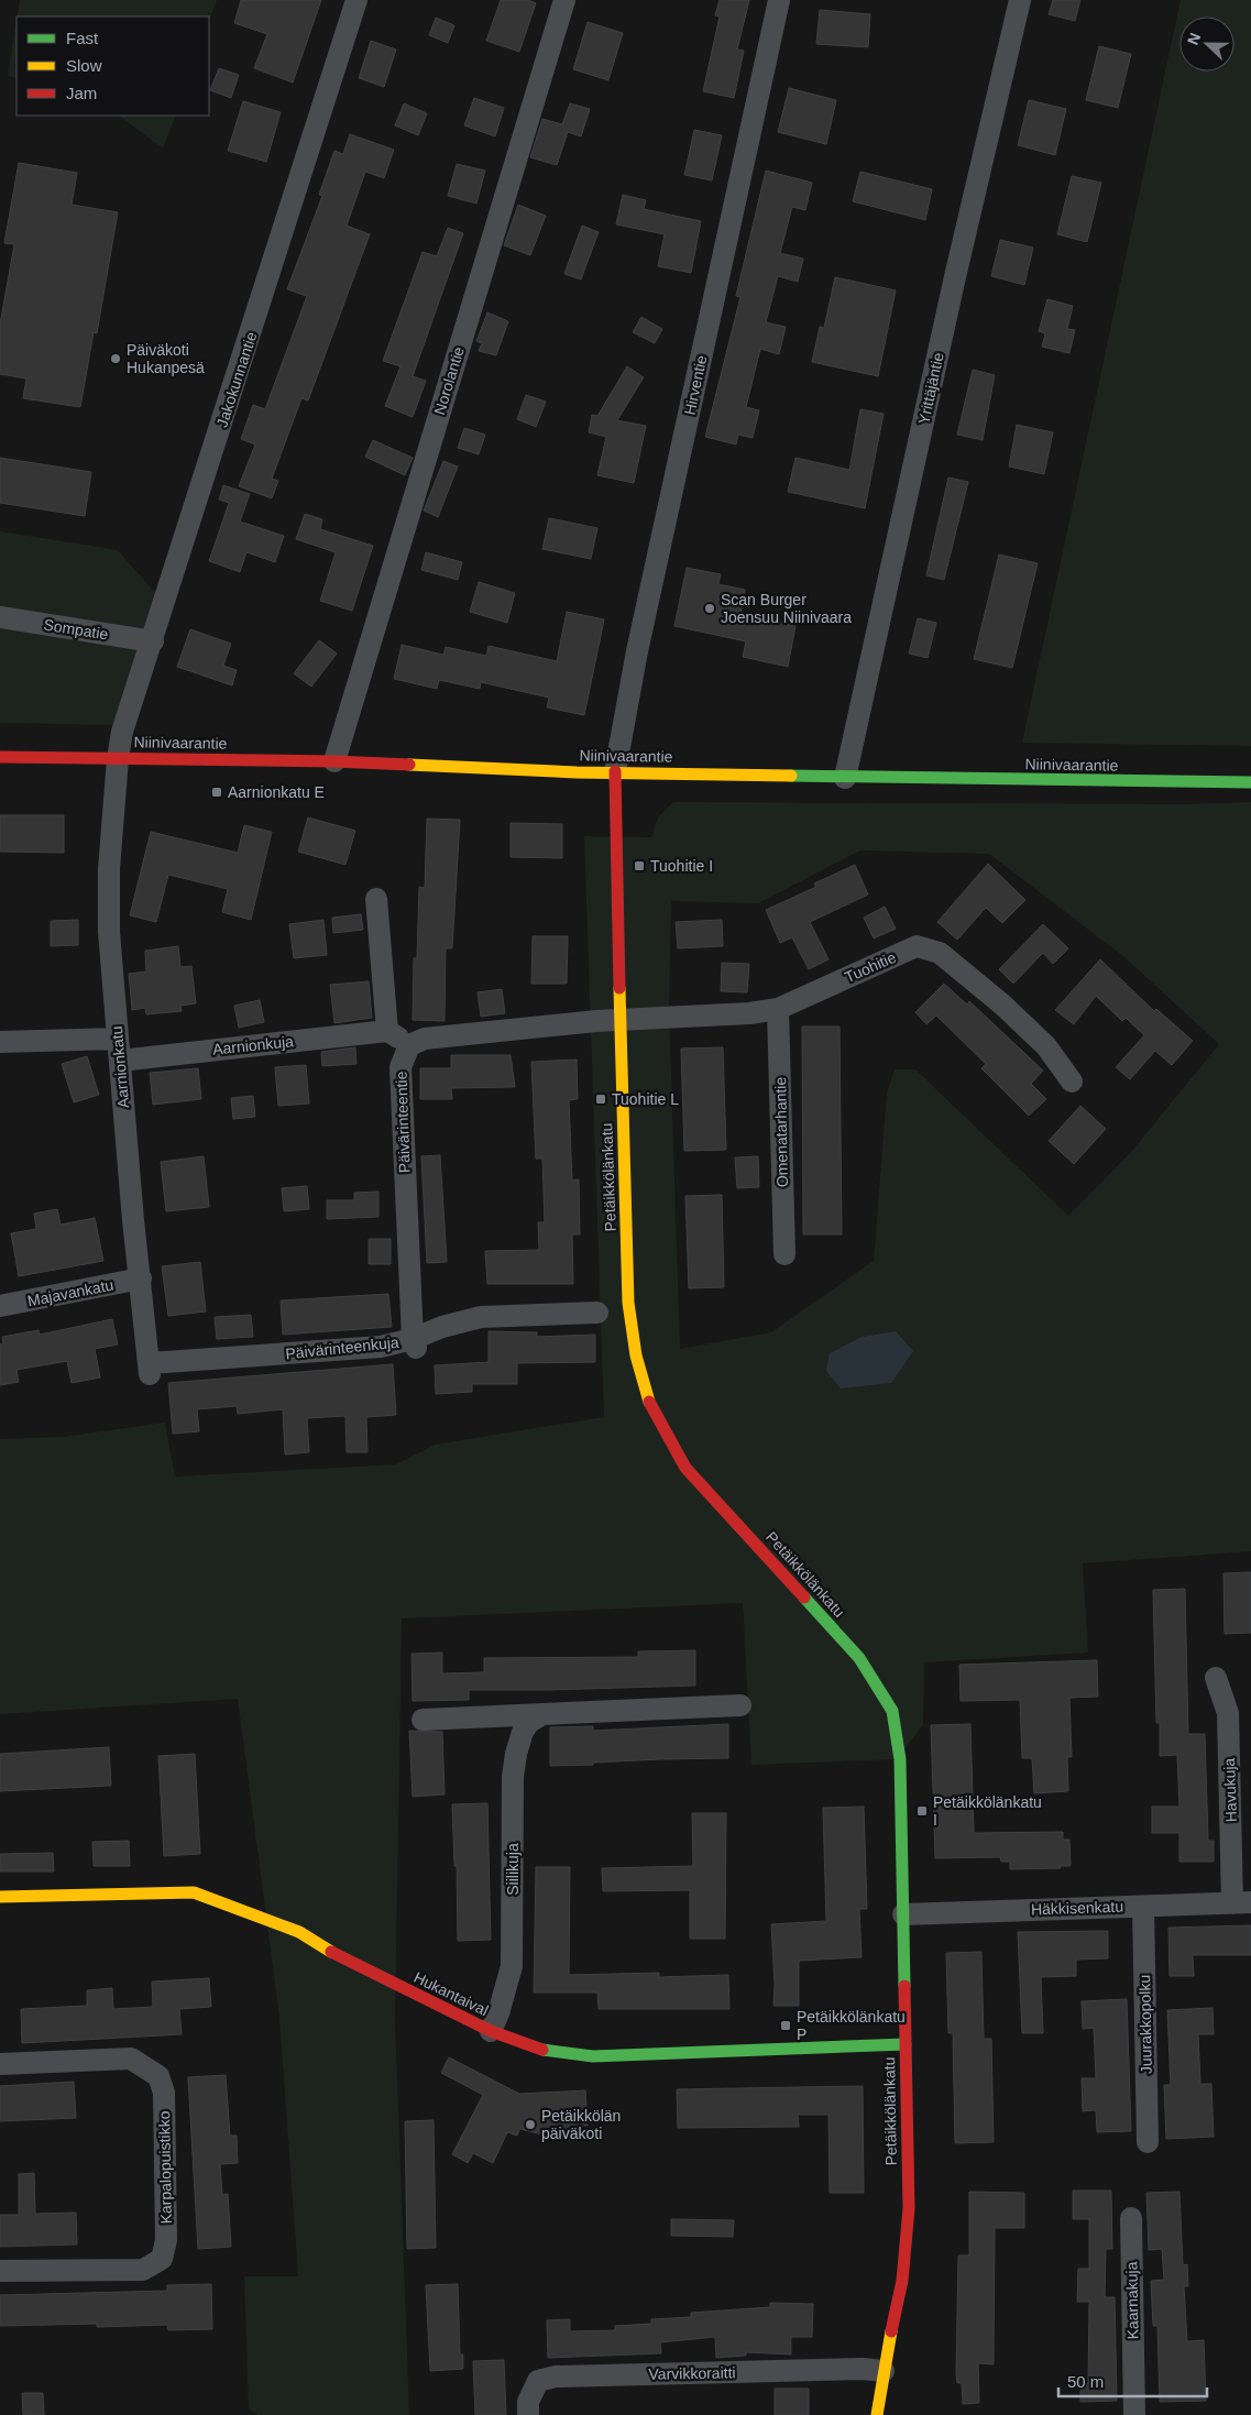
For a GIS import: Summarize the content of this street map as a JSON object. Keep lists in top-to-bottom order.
{
  "streets": {
    "street": [
      "Jakokunnantie",
      "Norolantie",
      "Hirventie",
      "Yrittäjäntie",
      "Sompatie",
      "Niinivaarantie",
      "Tuohitie",
      "Aarnionkuja",
      "Aarnionkatu",
      "Päivärinteentie",
      "Omenatarhantie",
      "Petäikkölänkatu",
      "Majavankatu",
      "Päivärinteenkuja",
      "Havukuja",
      "Siilikuja",
      "Häkkisenkatu",
      "Hukantaival",
      "Juurakkopolku",
      "Karpalopuistikko",
      "Kaarnakuja",
      "Varvikkoraitti"
    ]
  },
  "crossings": [
    ["Jakokunnantie", "Sompatie"],
    ["Jakokunnantie", "Niinivaarantie"],
    ["Jakokunnantie", "Aarnionkatu"],
    ["Norolantie", "Niinivaarantie"],
    ["Hirventie", "Niinivaarantie"],
    ["Hirventie", "Petäikkölänkatu"],
    ["Yrittäjäntie", "Niinivaarantie"],
    ["Niinivaarantie", "Aarnionkatu"],
    ["Niinivaarantie", "Petäikkölänkatu"],
    ["Tuohitie", "Omenatarhantie"],
    ["Tuohitie", "Petäikkölänkatu"],
    ["Aarnionkuja", "Aarnionkatu"],
    ["Aarnionkatu", "Majavankatu"],
    ["Aarnionkatu", "Päivärinteenkuja"],
    ["Päivärinteentie", "Päivärinteenkuja"],
    ["Petäikkölänkatu", "Häkkisenkatu"],
    ["Petäikkölänkatu", "Hukantaival"],
    ["Petäikkölänkatu", "Varvikkoraitti"],
    ["Havukuja", "Häkkisenkatu"],
    ["Siilikuja", "Hukantaival"],
    ["Häkkisenkatu", "Juurakkopolku"]
  ],
  "places": {
    "other": ["Päiväkoti Hukanpesä", "Scan Burger Joensuu Niinivaara", "Petäikkölän päiväkoti"],
    "transit": [
      "Aarnionkatu E",
      "Tuohitie I",
      "Tuohitie L",
      "Petäikkölänkatu I",
      "Petäikkölänkatu P"
    ]
  },
  "legend": ["Fast", "Slow", "Jam"],
  "scale_bar": "50 m",
  "north": "left"
}
